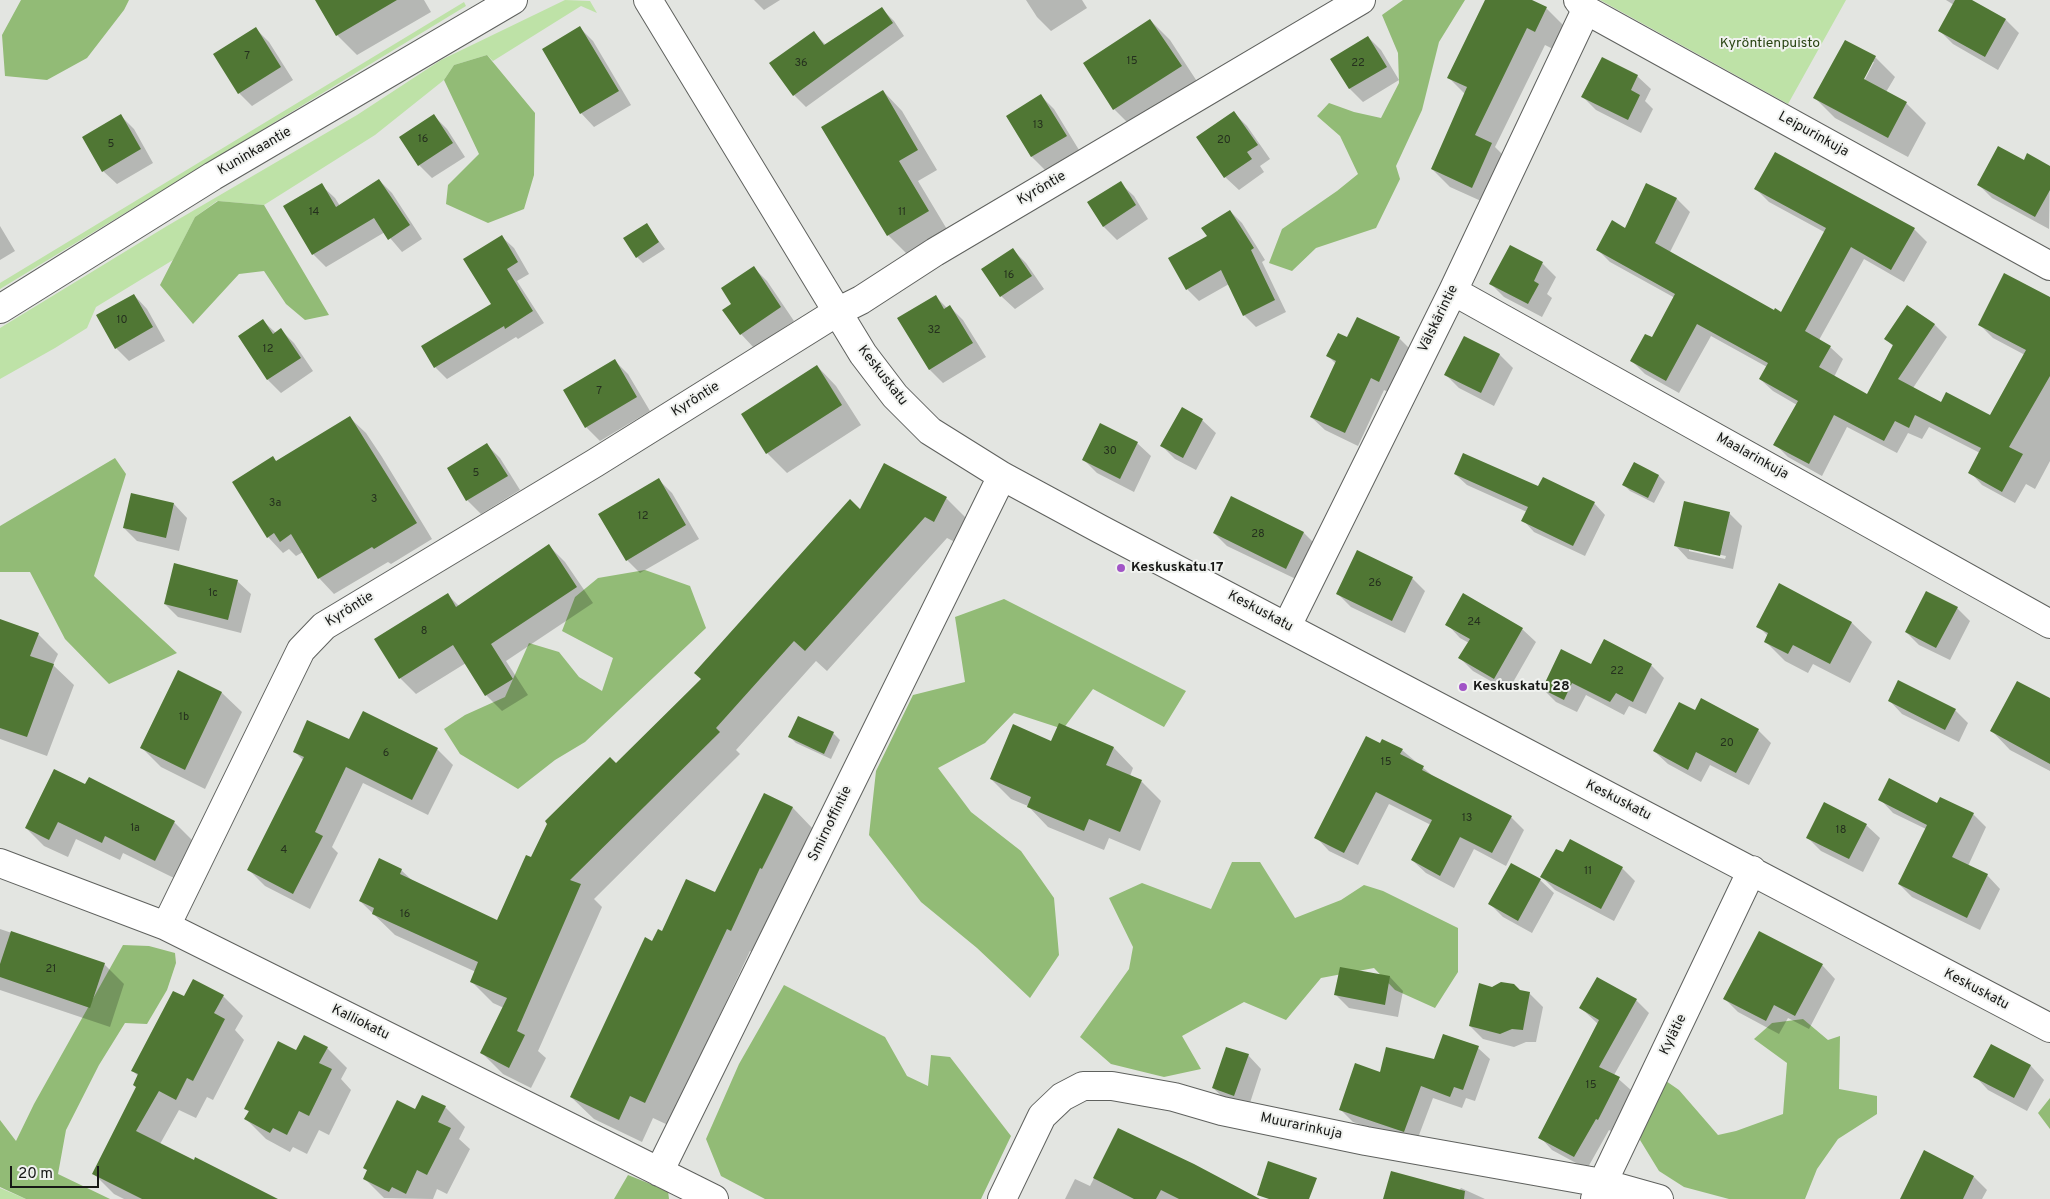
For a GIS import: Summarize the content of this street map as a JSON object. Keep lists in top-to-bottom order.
{
  "streets": {
    "street": [
      "Leipurinkuja",
      "Kuninkaantie",
      "Kyröntie",
      "Välskärintie",
      "Keskuskatu",
      "Maalarinkuja",
      "Smirnoffintie",
      "Kalliokatu",
      "Kylätie",
      "Muurarinkuja"
    ]
  },
  "crossings": [
    ["Leipurinkuja", "Välskärintie"],
    ["Kyröntie", "Keskuskatu"],
    ["Kyröntie", "Kalliokatu"],
    ["Välskärintie", "Keskuskatu"],
    ["Välskärintie", "Maalarinkuja"],
    ["Keskuskatu", "Smirnoffintie"],
    ["Keskuskatu", "Kylätie"],
    ["Smirnoffintie", "Kalliokatu"],
    ["Kylätie", "Muurarinkuja"]
  ],
  "parks": ["Kyröntienpuisto"],
  "places": ["Keskuskatu 17", "Keskuskatu 28"],
  "house_numbers": [
    "7",
    "15",
    "36",
    "22",
    "13",
    "16",
    "20",
    "5",
    "14",
    "11",
    "16",
    "10",
    "32",
    "12",
    "7",
    "30",
    "5",
    "3",
    "3a",
    "12",
    "28",
    "26",
    "1c",
    "24",
    "8",
    "22",
    "1b",
    "20",
    "6",
    "15",
    "13",
    "1a",
    "18",
    "4",
    "11",
    "16",
    "21",
    "15"
  ],
  "scale_bar": "20 m"
}
